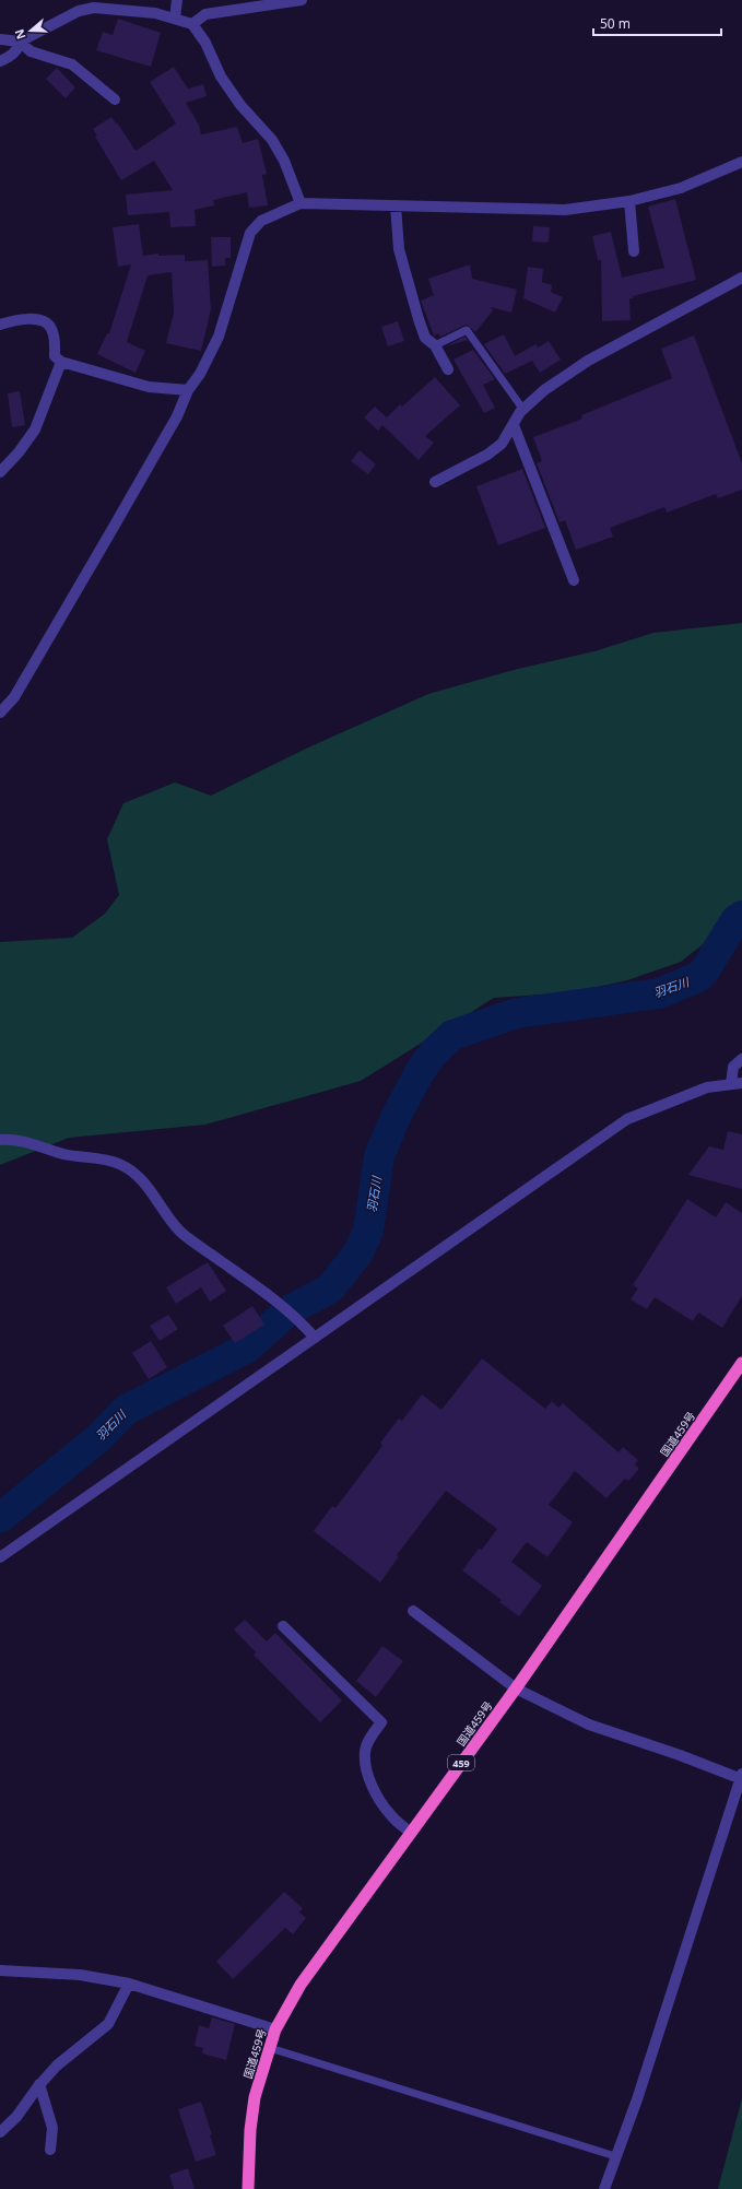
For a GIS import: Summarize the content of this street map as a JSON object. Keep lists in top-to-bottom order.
{
  "streets": {
    "highway": ["国道459号", "459"]
  },
  "water": ["羽石川"],
  "scale_bar": "50 m",
  "north": "left"
}
